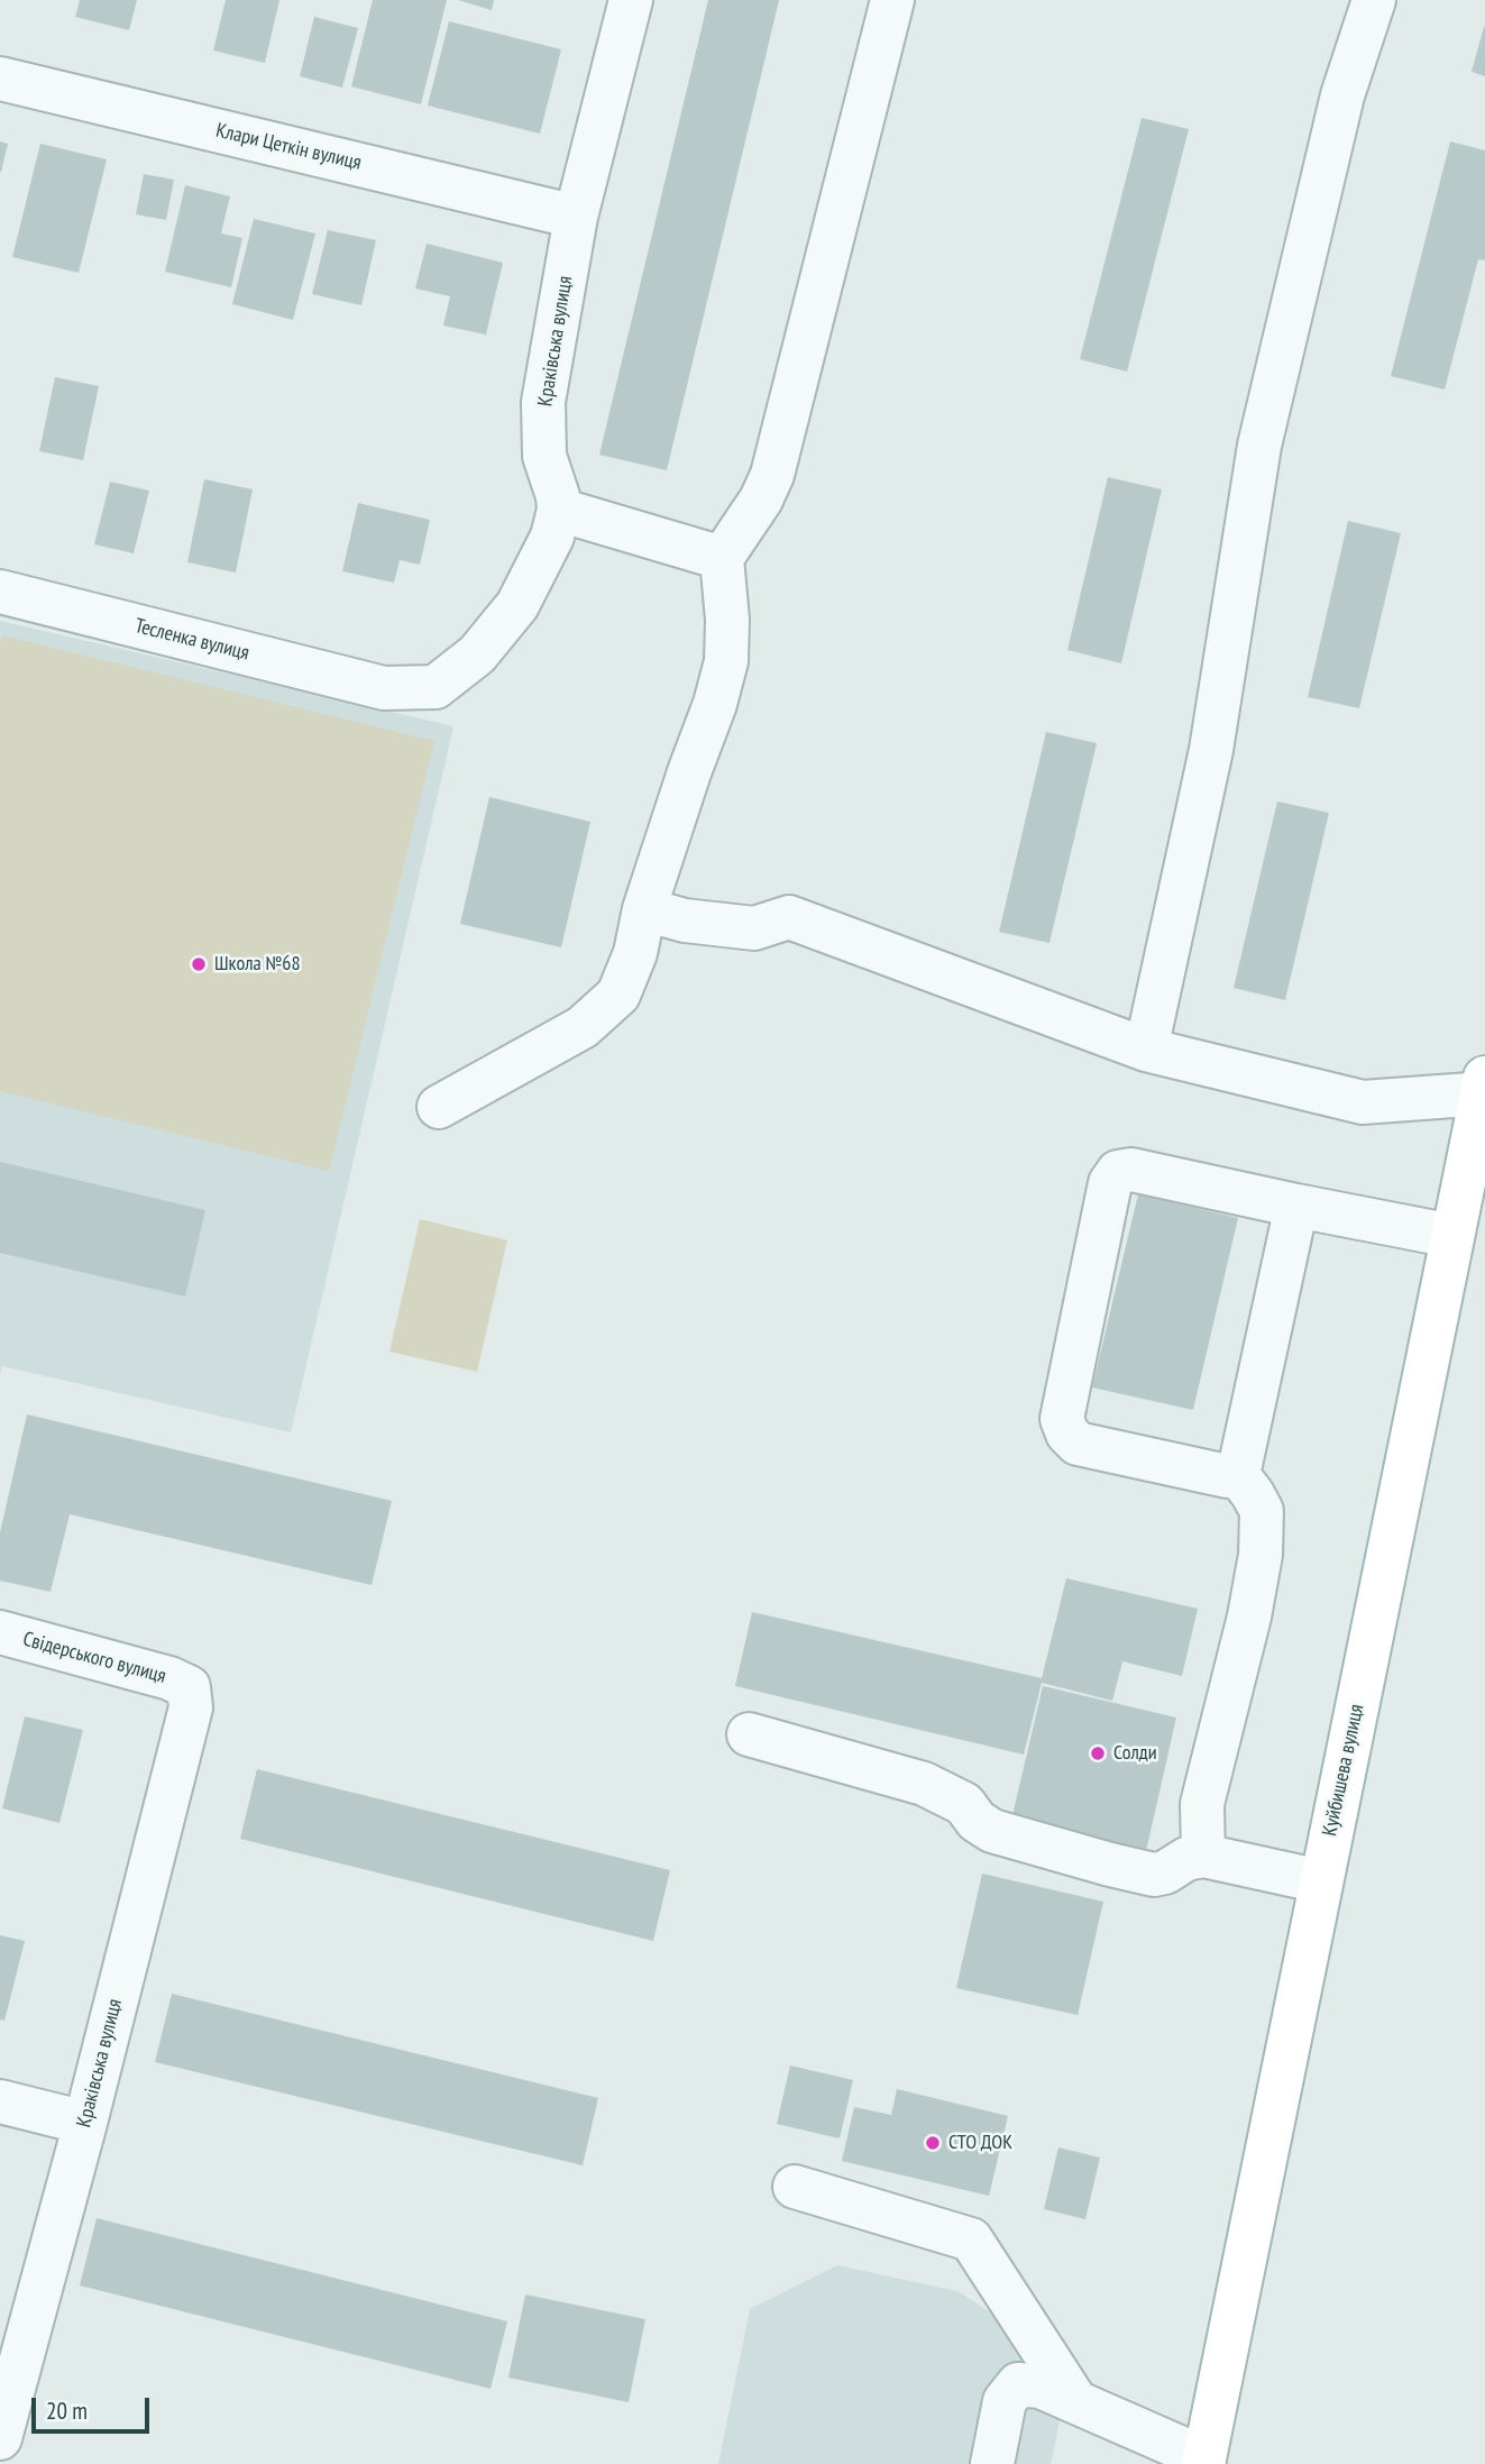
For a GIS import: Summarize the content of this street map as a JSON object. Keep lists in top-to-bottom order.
{
  "streets": {
    "main road": ["Куйбишева вулиця"],
    "street": [
      "Клари Цеткін вулиця",
      "Краківська вулиця",
      "Тесленка вулиця",
      "Свідерського вулиця"
    ]
  },
  "crossings": [
    ["Клари Цеткін вулиця", "Краківська вулиця"],
    ["Краківська вулиця", "Тесленка вулиця"],
    ["Краківська вулиця", "Свідерського вулиця"]
  ],
  "places": ["Школа №68", "Солди", "СТО ДОК"],
  "scale_bar": "20 m"
}
